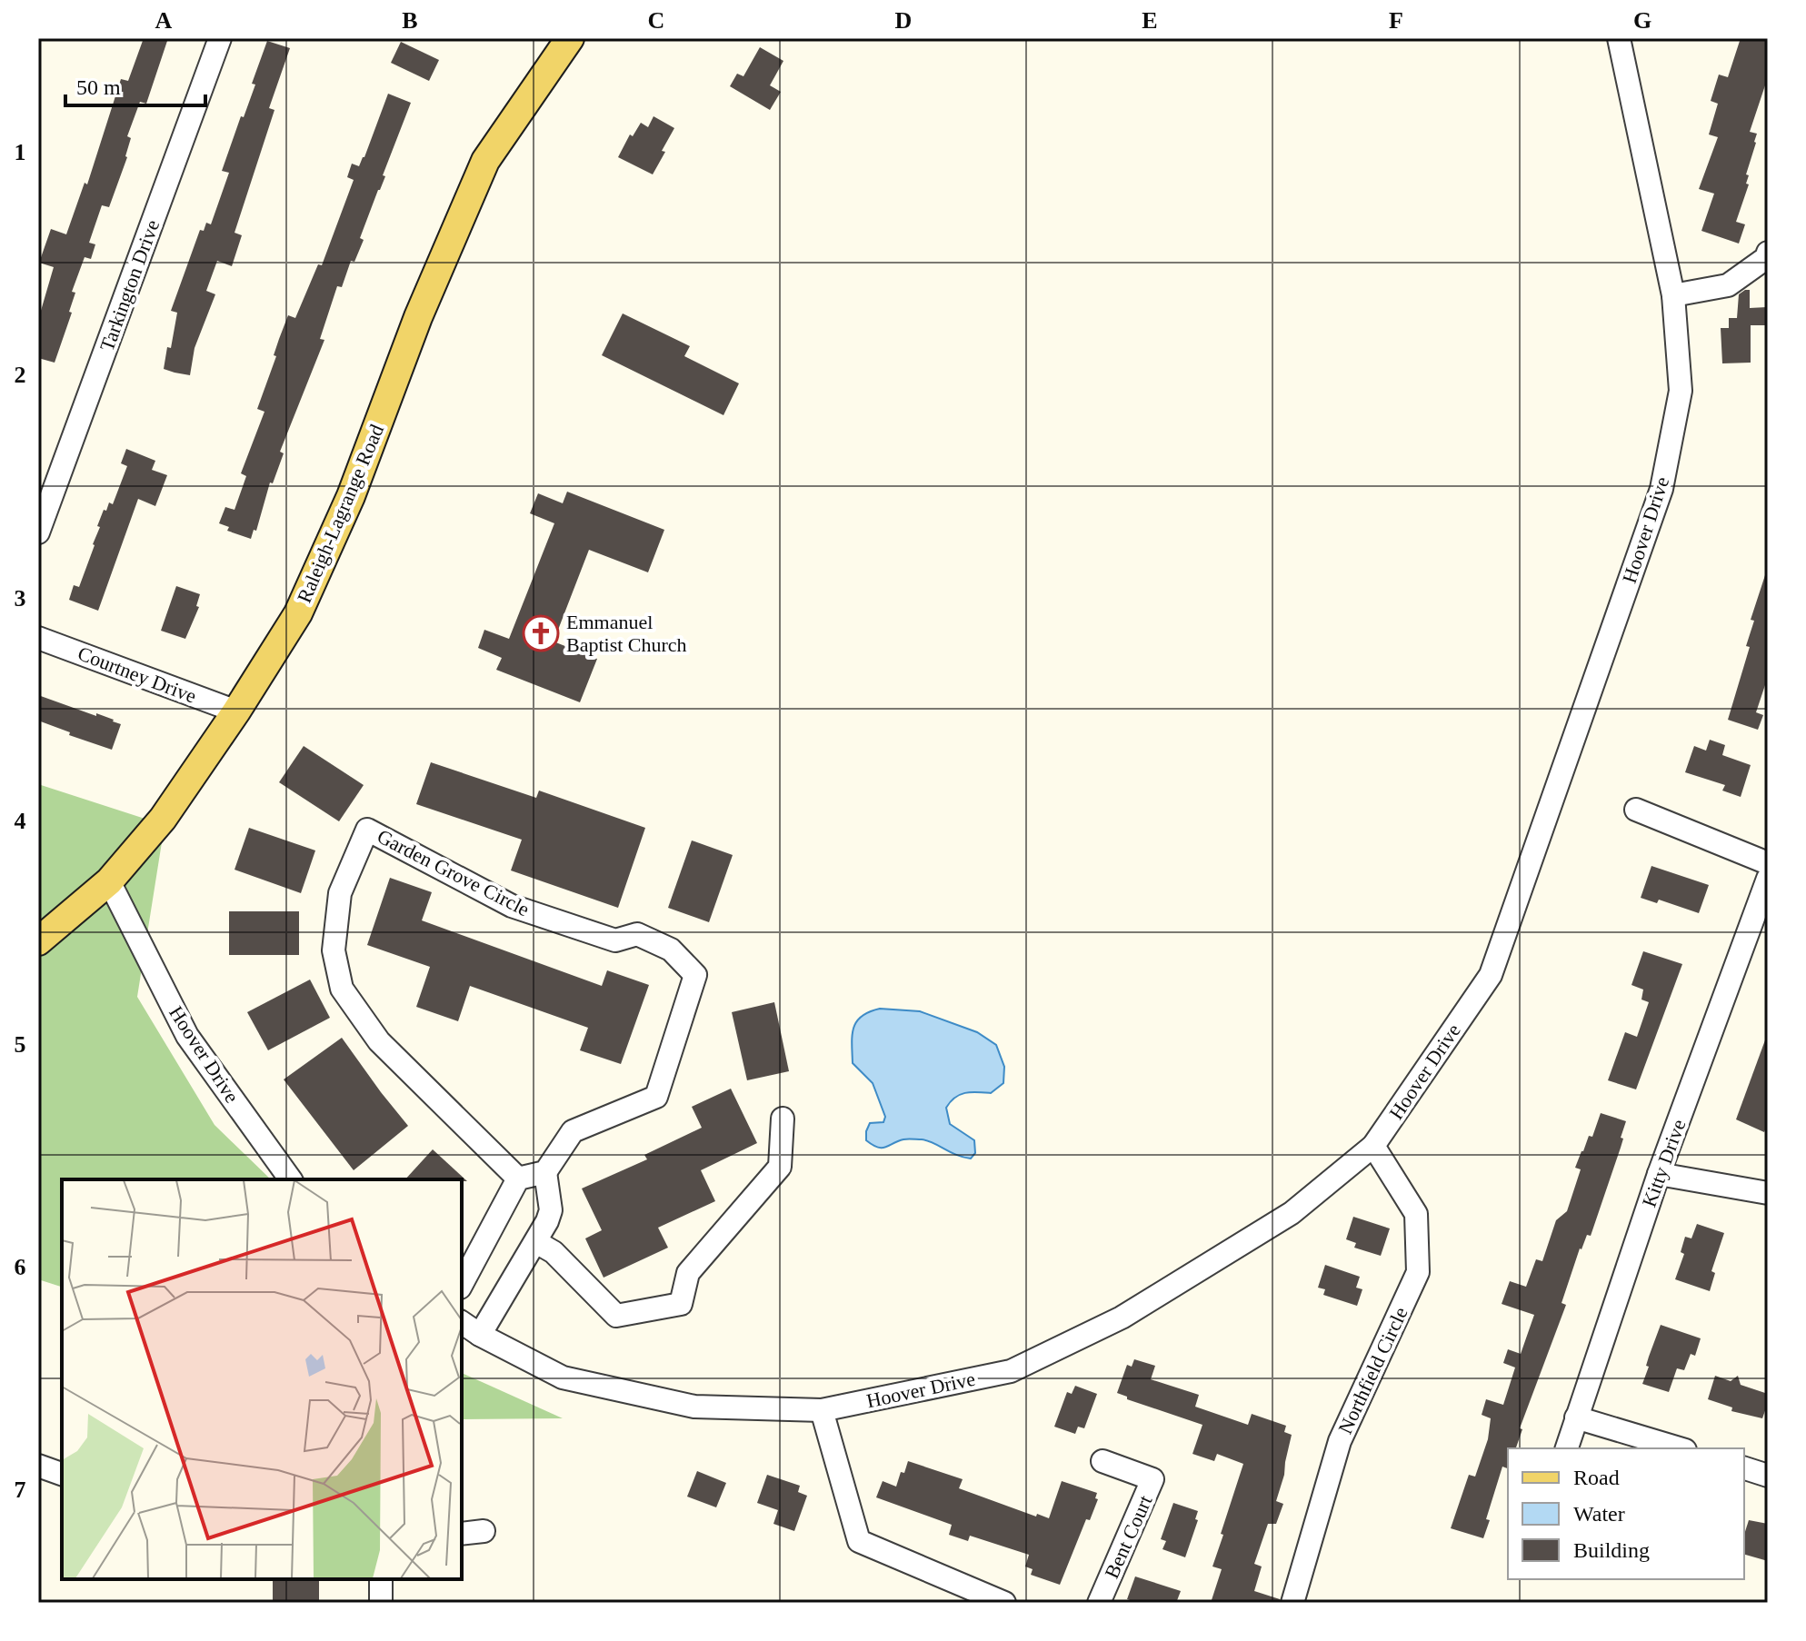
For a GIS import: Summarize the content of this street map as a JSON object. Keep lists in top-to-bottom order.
{
  "streets": {
    "main road": ["Raleigh-Lagrange Road"],
    "street": [
      "Tarkington Drive",
      "Hoover Drive",
      "Courtney Drive",
      "Garden Grove Circle",
      "Kitty Drive",
      "Northfield Circle",
      "Bent Court"
    ]
  },
  "crossings": [
    ["Raleigh-Lagrange Road", "Hoover Drive"],
    ["Raleigh-Lagrange Road", "Courtney Drive"],
    ["Hoover Drive", "Northfield Circle"]
  ],
  "places": {
    "church": ["Emmanuel Baptist Church"]
  },
  "legend": ["Road", "Water", "Building"],
  "scale_bar": "50 m",
  "grid": {
    "columns": [
      "A",
      "B",
      "C",
      "D",
      "E",
      "F",
      "G"
    ],
    "rows": [
      "1",
      "2",
      "3",
      "4",
      "5",
      "6",
      "7"
    ]
  }
}
